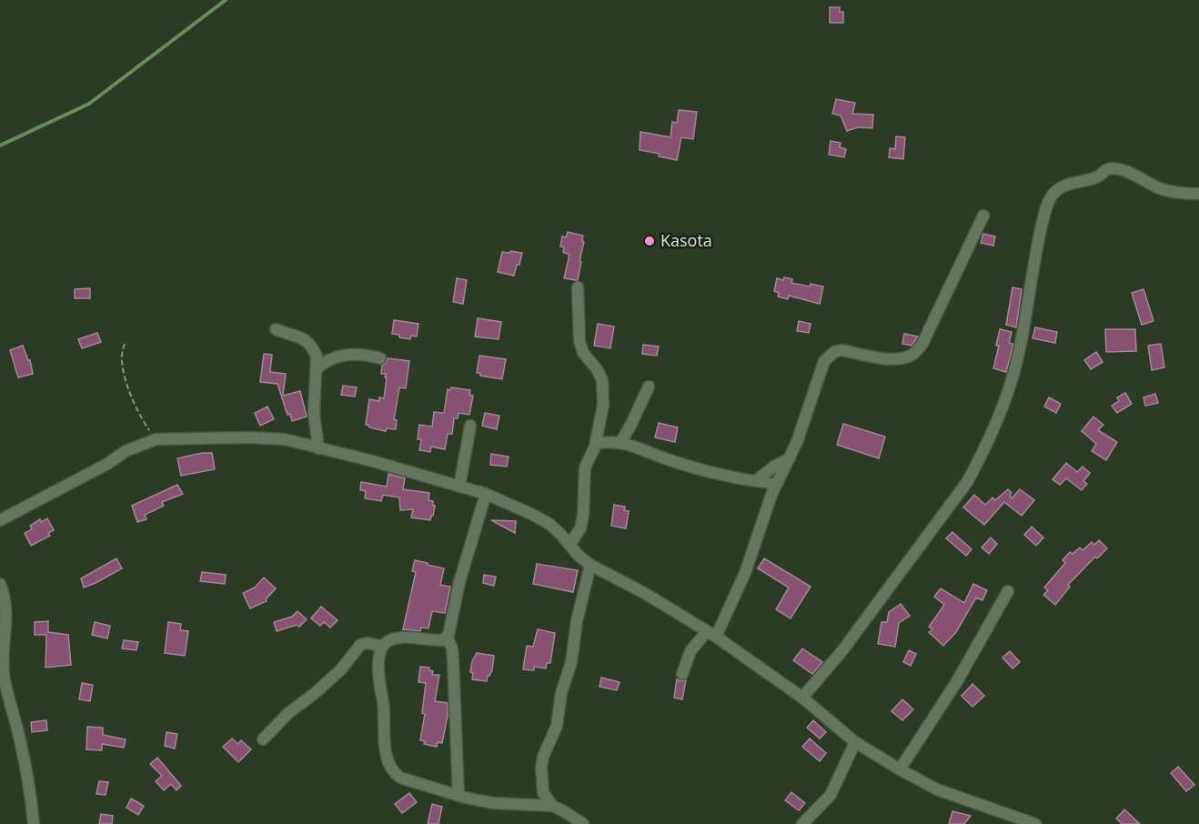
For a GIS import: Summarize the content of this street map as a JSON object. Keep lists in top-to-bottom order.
{
  "places": ["Kasota"]
}
